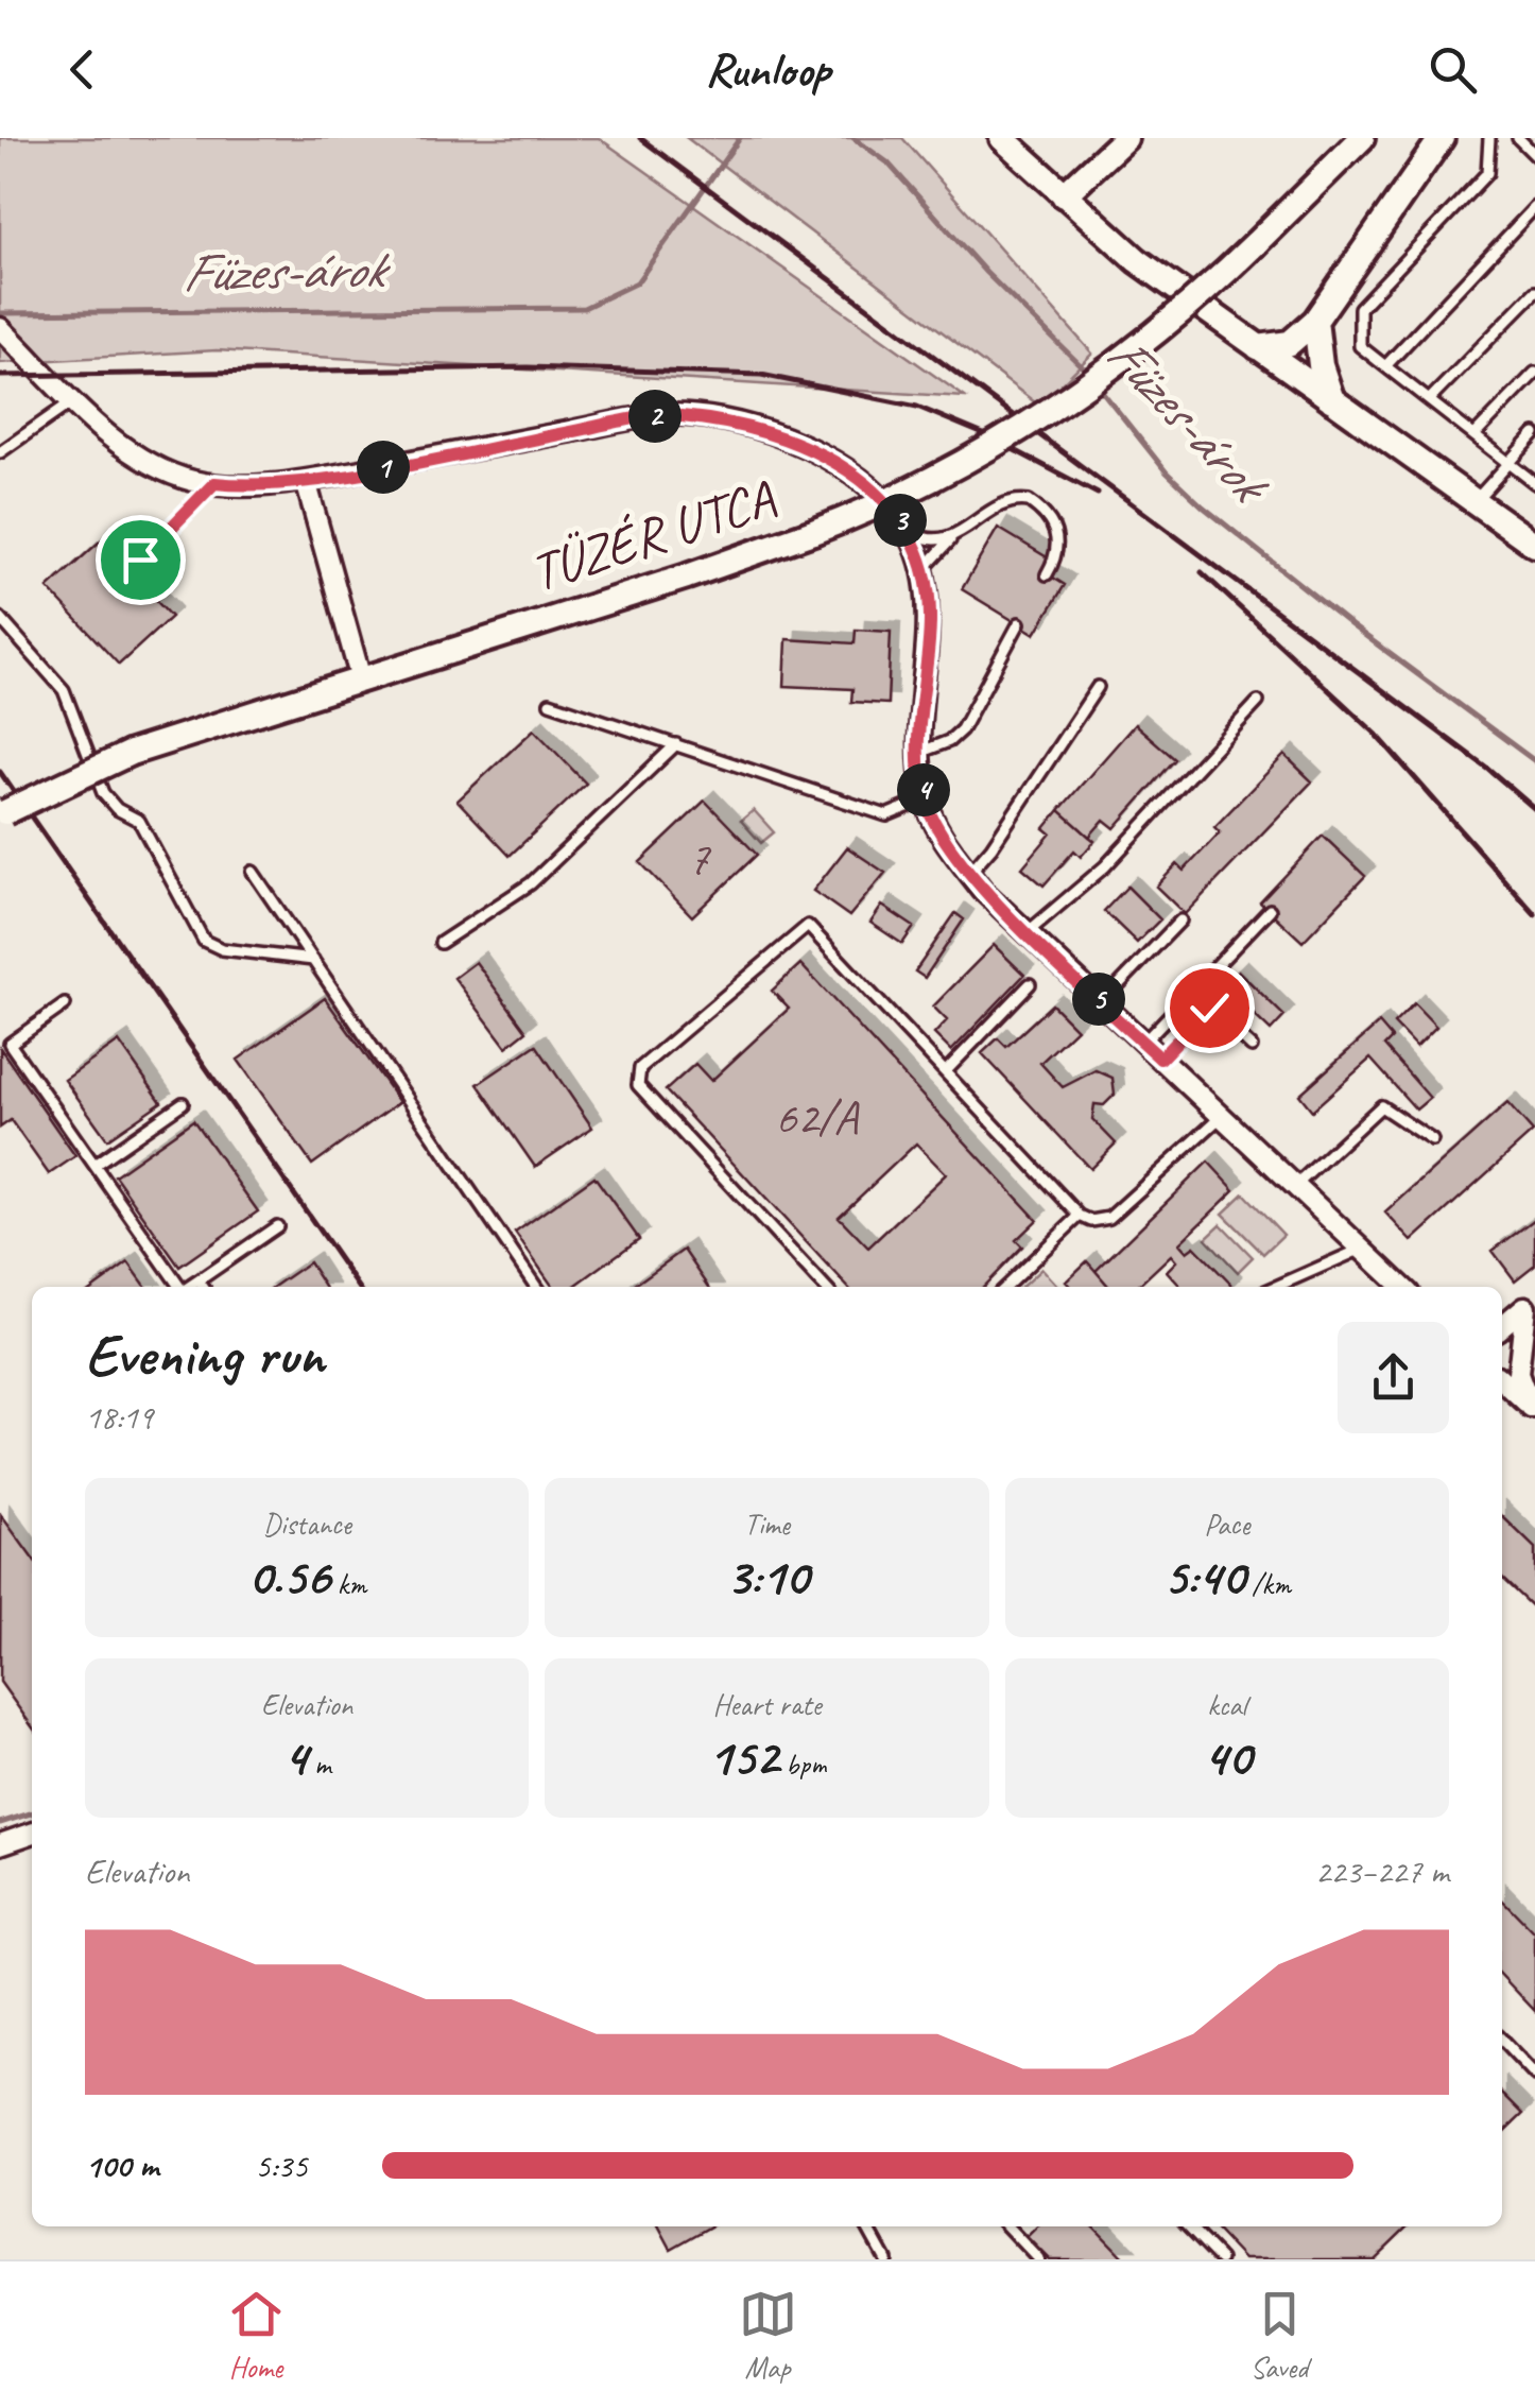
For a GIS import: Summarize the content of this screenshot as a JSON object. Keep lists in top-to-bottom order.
{
  "streets": {
    "street": ["TÜZÉR UTCA"]
  },
  "water": ["Füzes-árok"],
  "house_numbers": ["7", "62/A"],
  "page": {
    "header": "Runloop",
    "pins": [
      "2",
      "1",
      "3",
      "4",
      "5"
    ],
    "heading": ["Evening run", "18:19"],
    "stats": [
      ["Distance", "0.56 km"],
      ["Time", "3:10"],
      ["Pace", "5:40 /km"],
      ["Elevation", "4 m"],
      ["Heart rate", "152 bpm"],
      ["kcal", "40"]
    ],
    "chart": ["Elevation", "223–227 m"],
    "list": [
      {
        "name": "100 m",
        "note": "5:35"
      }
    ],
    "tabs": ["Home", "Map", "Saved"]
  }
}
